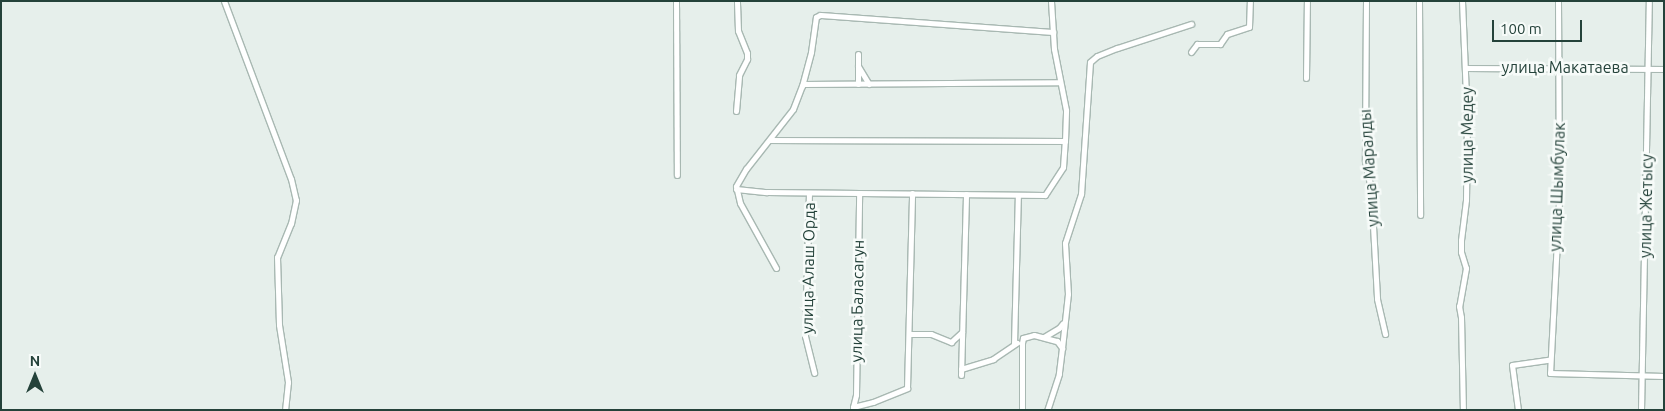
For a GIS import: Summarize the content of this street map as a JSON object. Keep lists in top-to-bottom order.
{
  "streets": {
    "street": [
      "улица Макатаева",
      "улица Медеу",
      "улица Маралды",
      "улица Шымбулак",
      "улица Жетысу",
      "улица Алаш Орда",
      "улица Баласагун"
    ]
  },
  "crossings": [
    ["улица Макатаева", "улица Медеу"],
    ["улица Макатаева", "улица Шымбулак"],
    ["улица Макатаева", "улица Жетысу"],
    ["улица Шымбулак", "улица Жетысу"]
  ],
  "scale_bar": "100 m",
  "north": "top"
}
